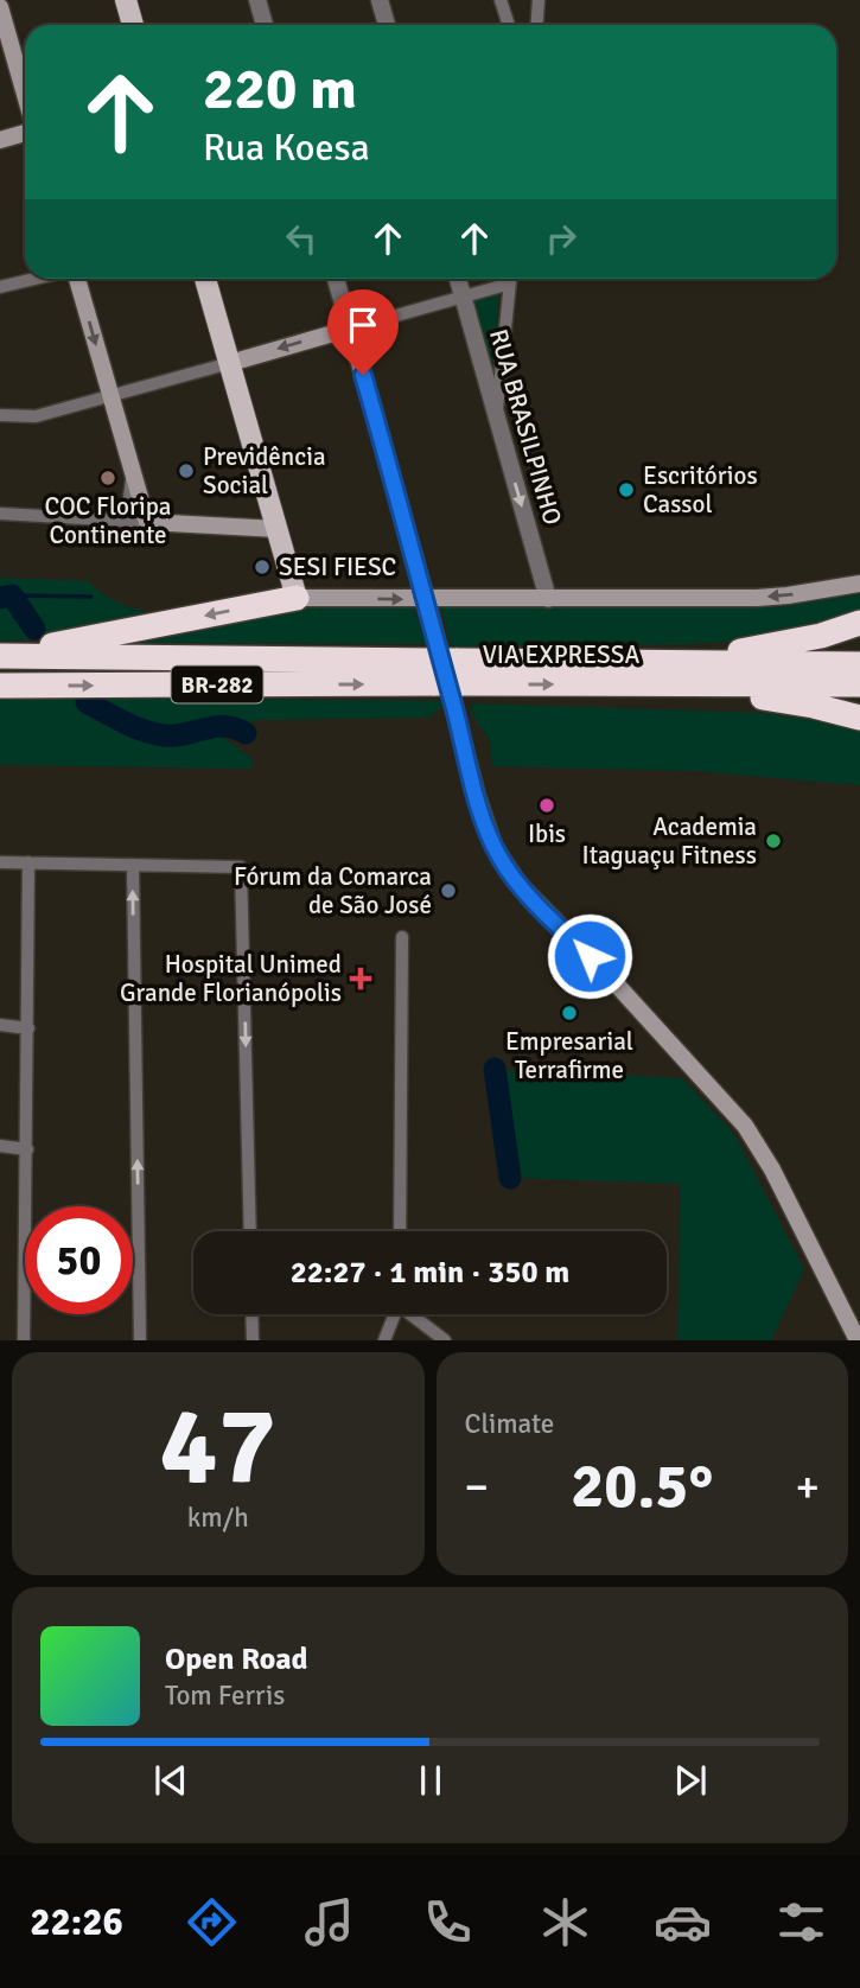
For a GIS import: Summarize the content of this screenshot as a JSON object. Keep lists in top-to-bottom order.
{
  "streets": {
    "highway": ["VIA EXPRESSA", "BR-282"],
    "street": ["RUA BRASILPINHO"]
  },
  "one_way": ["RUA BRASILPINHO"],
  "places": {
    "other": [
      "Previdência Social",
      "COC Floripa Continente",
      "Escritórios Cassol",
      "SESI FIESC",
      "Ibis",
      "Academia Itaguaçu Fitness",
      "Fórum da Comarca de São José",
      "Empresarial Terrafirme"
    ],
    "health": ["Hospital Unimed Grande Florianópolis"]
  },
  "page": {
    "turn": ["220 m", "Rua Koesa"],
    "limit": "50",
    "trip": "22:27 · 1 min · 350 m",
    "tile": [
      ["47", "km/h"],
      "Climate"
    ],
    "heat": ["−", "20.5°", "+"],
    "song": ["Open Road", "Tom Ferris"],
    "tabs": "22:26"
  }
}
